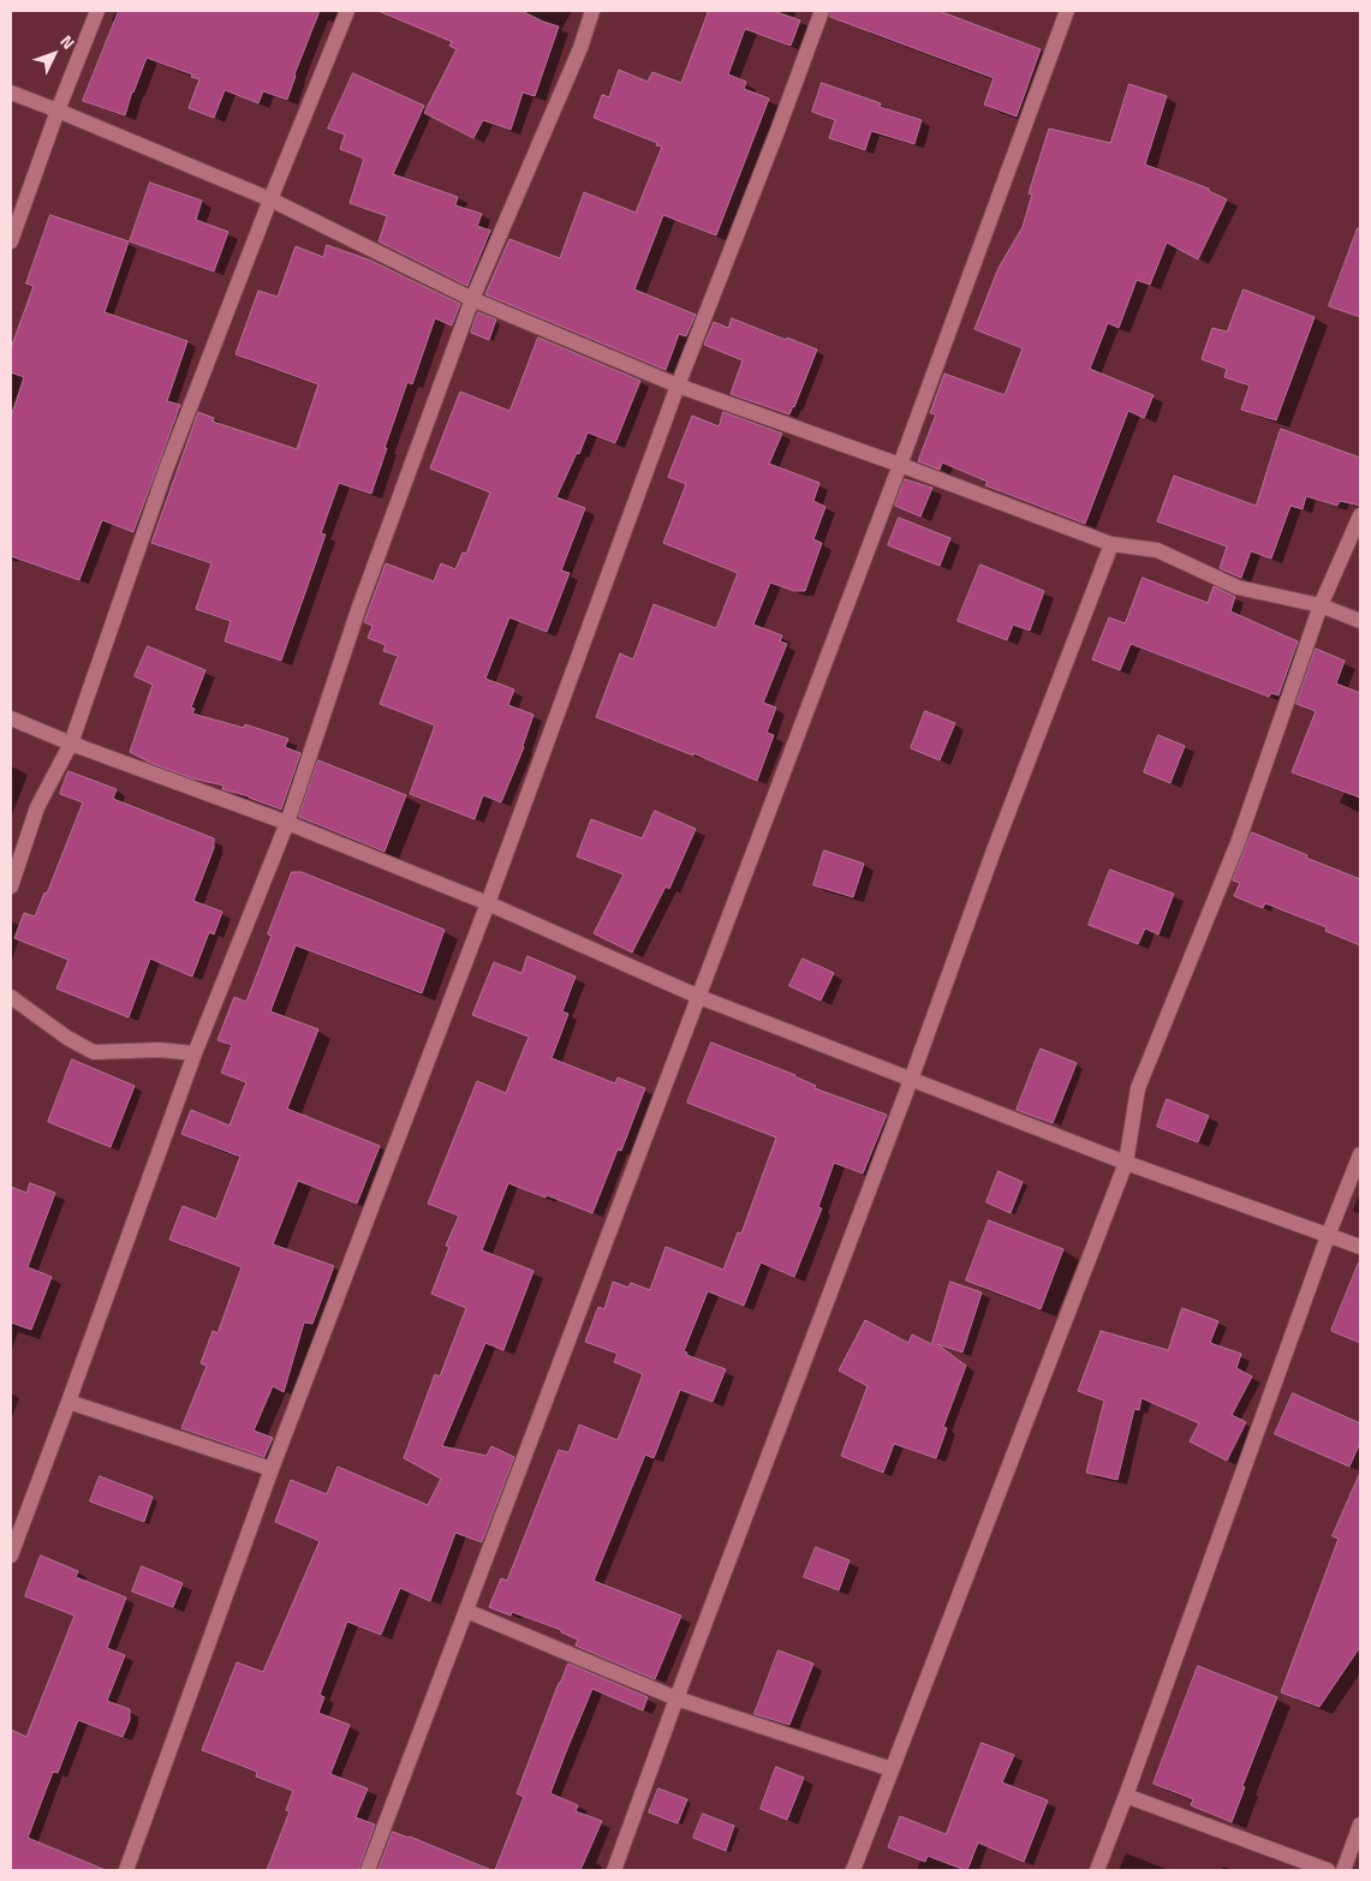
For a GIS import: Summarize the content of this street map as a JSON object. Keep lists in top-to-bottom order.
{
  "north": "top right"
}
